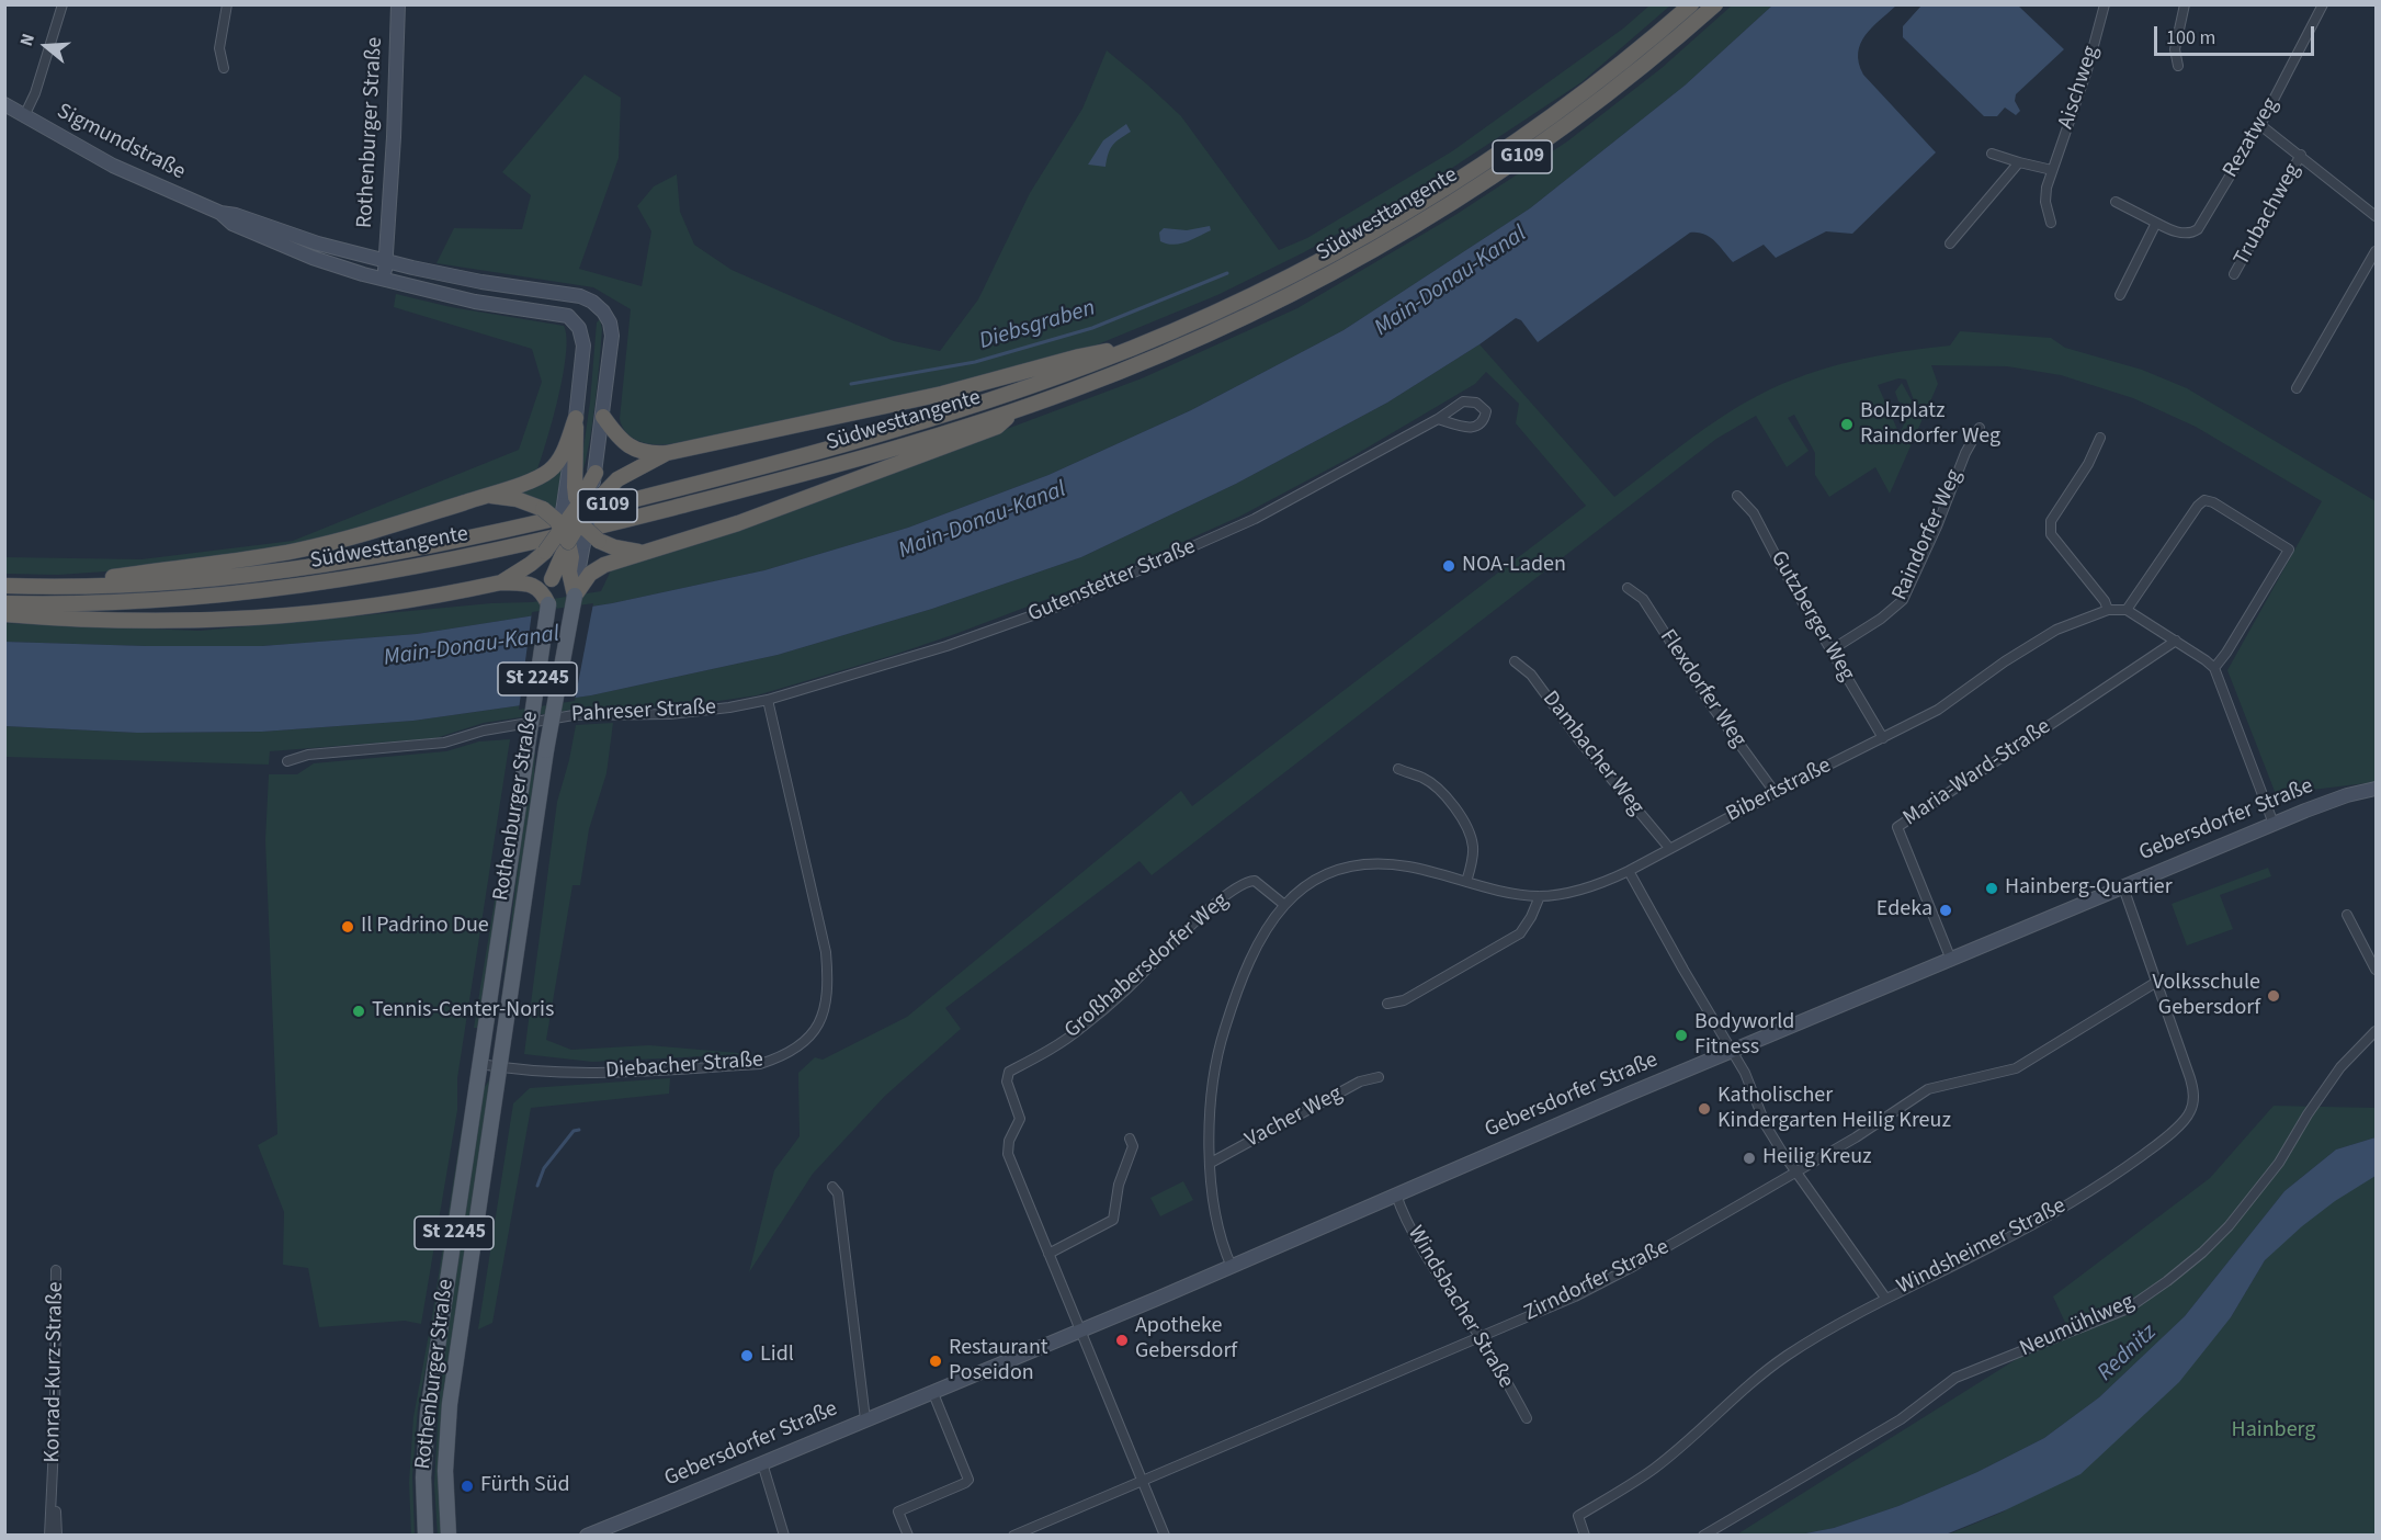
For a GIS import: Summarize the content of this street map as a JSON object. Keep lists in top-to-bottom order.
{
  "streets": {
    "highway": ["G109", "Südwesttangente"],
    "main road": [
      "Rothenburger Straße",
      "Sigmundstraße",
      "St 2245",
      "Gebersdorfer Straße"
    ],
    "street": [
      "Aischweg",
      "Rezatweg",
      "Trubachweg",
      "Raindorfer Weg",
      "Gutenstetter Straße",
      "Gutzberger Weg",
      "Flexdorfer Weg",
      "Pahreser Straße",
      "Dambacher Weg",
      "Maria-Ward-Straße",
      "Bibertstraße",
      "Großhabersdorfer Weg",
      "Diebacher Straße",
      "Vacher Weg",
      "Windsheimer Straße",
      "Zirndorfer Straße",
      "Windsbacher Straße",
      "Neumühlweg",
      "Konrad-Kurz-Straße"
    ]
  },
  "crossings": [
    ["Rothenburger Straße", "Sigmundstraße"],
    ["Rothenburger Straße", "Diebacher Straße"],
    ["Rezatweg", "Trubachweg"],
    ["Raindorfer Weg", "Gutzberger Weg"],
    ["Gutenstetter Straße", "Pahreser Straße"],
    ["Gutenstetter Straße", "Diebacher Straße"],
    ["Gutzberger Weg", "Bibertstraße"],
    ["Flexdorfer Weg", "Bibertstraße"],
    ["Pahreser Straße", "Diebacher Straße"],
    ["Dambacher Weg", "Bibertstraße"],
    ["Maria-Ward-Straße", "Gebersdorfer Straße"],
    ["Bibertstraße", "Gebersdorfer Straße"],
    ["Bibertstraße", "Großhabersdorfer Weg"],
    ["Bibertstraße", "Vacher Weg"],
    ["Gebersdorfer Straße", "Großhabersdorfer Weg"],
    ["Gebersdorfer Straße", "Windsheimer Straße"],
    ["Gebersdorfer Straße", "Windsbacher Straße"],
    ["Großhabersdorfer Weg", "Zirndorfer Straße"],
    ["Windsheimer Straße", "Zirndorfer Straße"],
    ["Zirndorfer Straße", "Windsbacher Straße"]
  ],
  "water": ["Main-Donau-Kanal", "Diebsgraben", "Rednitz"],
  "parks": ["Hainberg"],
  "places": [
    "Bolzplatz Raindorfer Weg",
    "NOA-Laden",
    "Hainberg-Quartier",
    "Edeka",
    "Il Padrino Due",
    "Volksschule Gebersdorf",
    "Tennis-Center-Noris",
    "Bodyworld Fitness",
    "Katholischer Kindergarten Heilig Kreuz",
    "Heilig Kreuz",
    "Apotheke Gebersdorf",
    "Lidl",
    "Restaurant Poseidon",
    "Fürth Süd"
  ],
  "scale_bar": "100 m",
  "north": "left"
}
